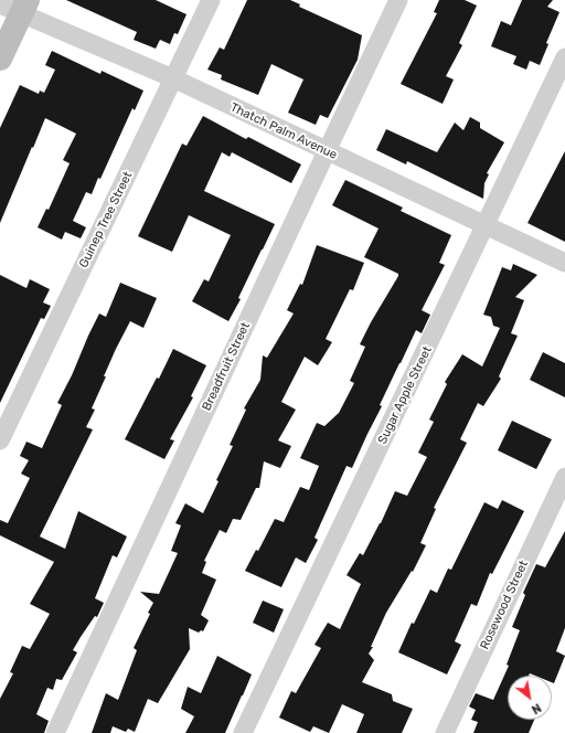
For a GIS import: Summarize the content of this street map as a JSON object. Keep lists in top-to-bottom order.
{
  "streets": {
    "street": [
      "Thatch Palm Avenue",
      "Guinep Tree Street",
      "Breadfruit Street",
      "Sugar Apple Street",
      "Rosewood Street"
    ]
  },
  "crossings": [
    ["Thatch Palm Avenue", "Guinep Tree Street"],
    ["Thatch Palm Avenue", "Breadfruit Street"],
    ["Thatch Palm Avenue", "Sugar Apple Street"]
  ],
  "north": "bottom right"
}
